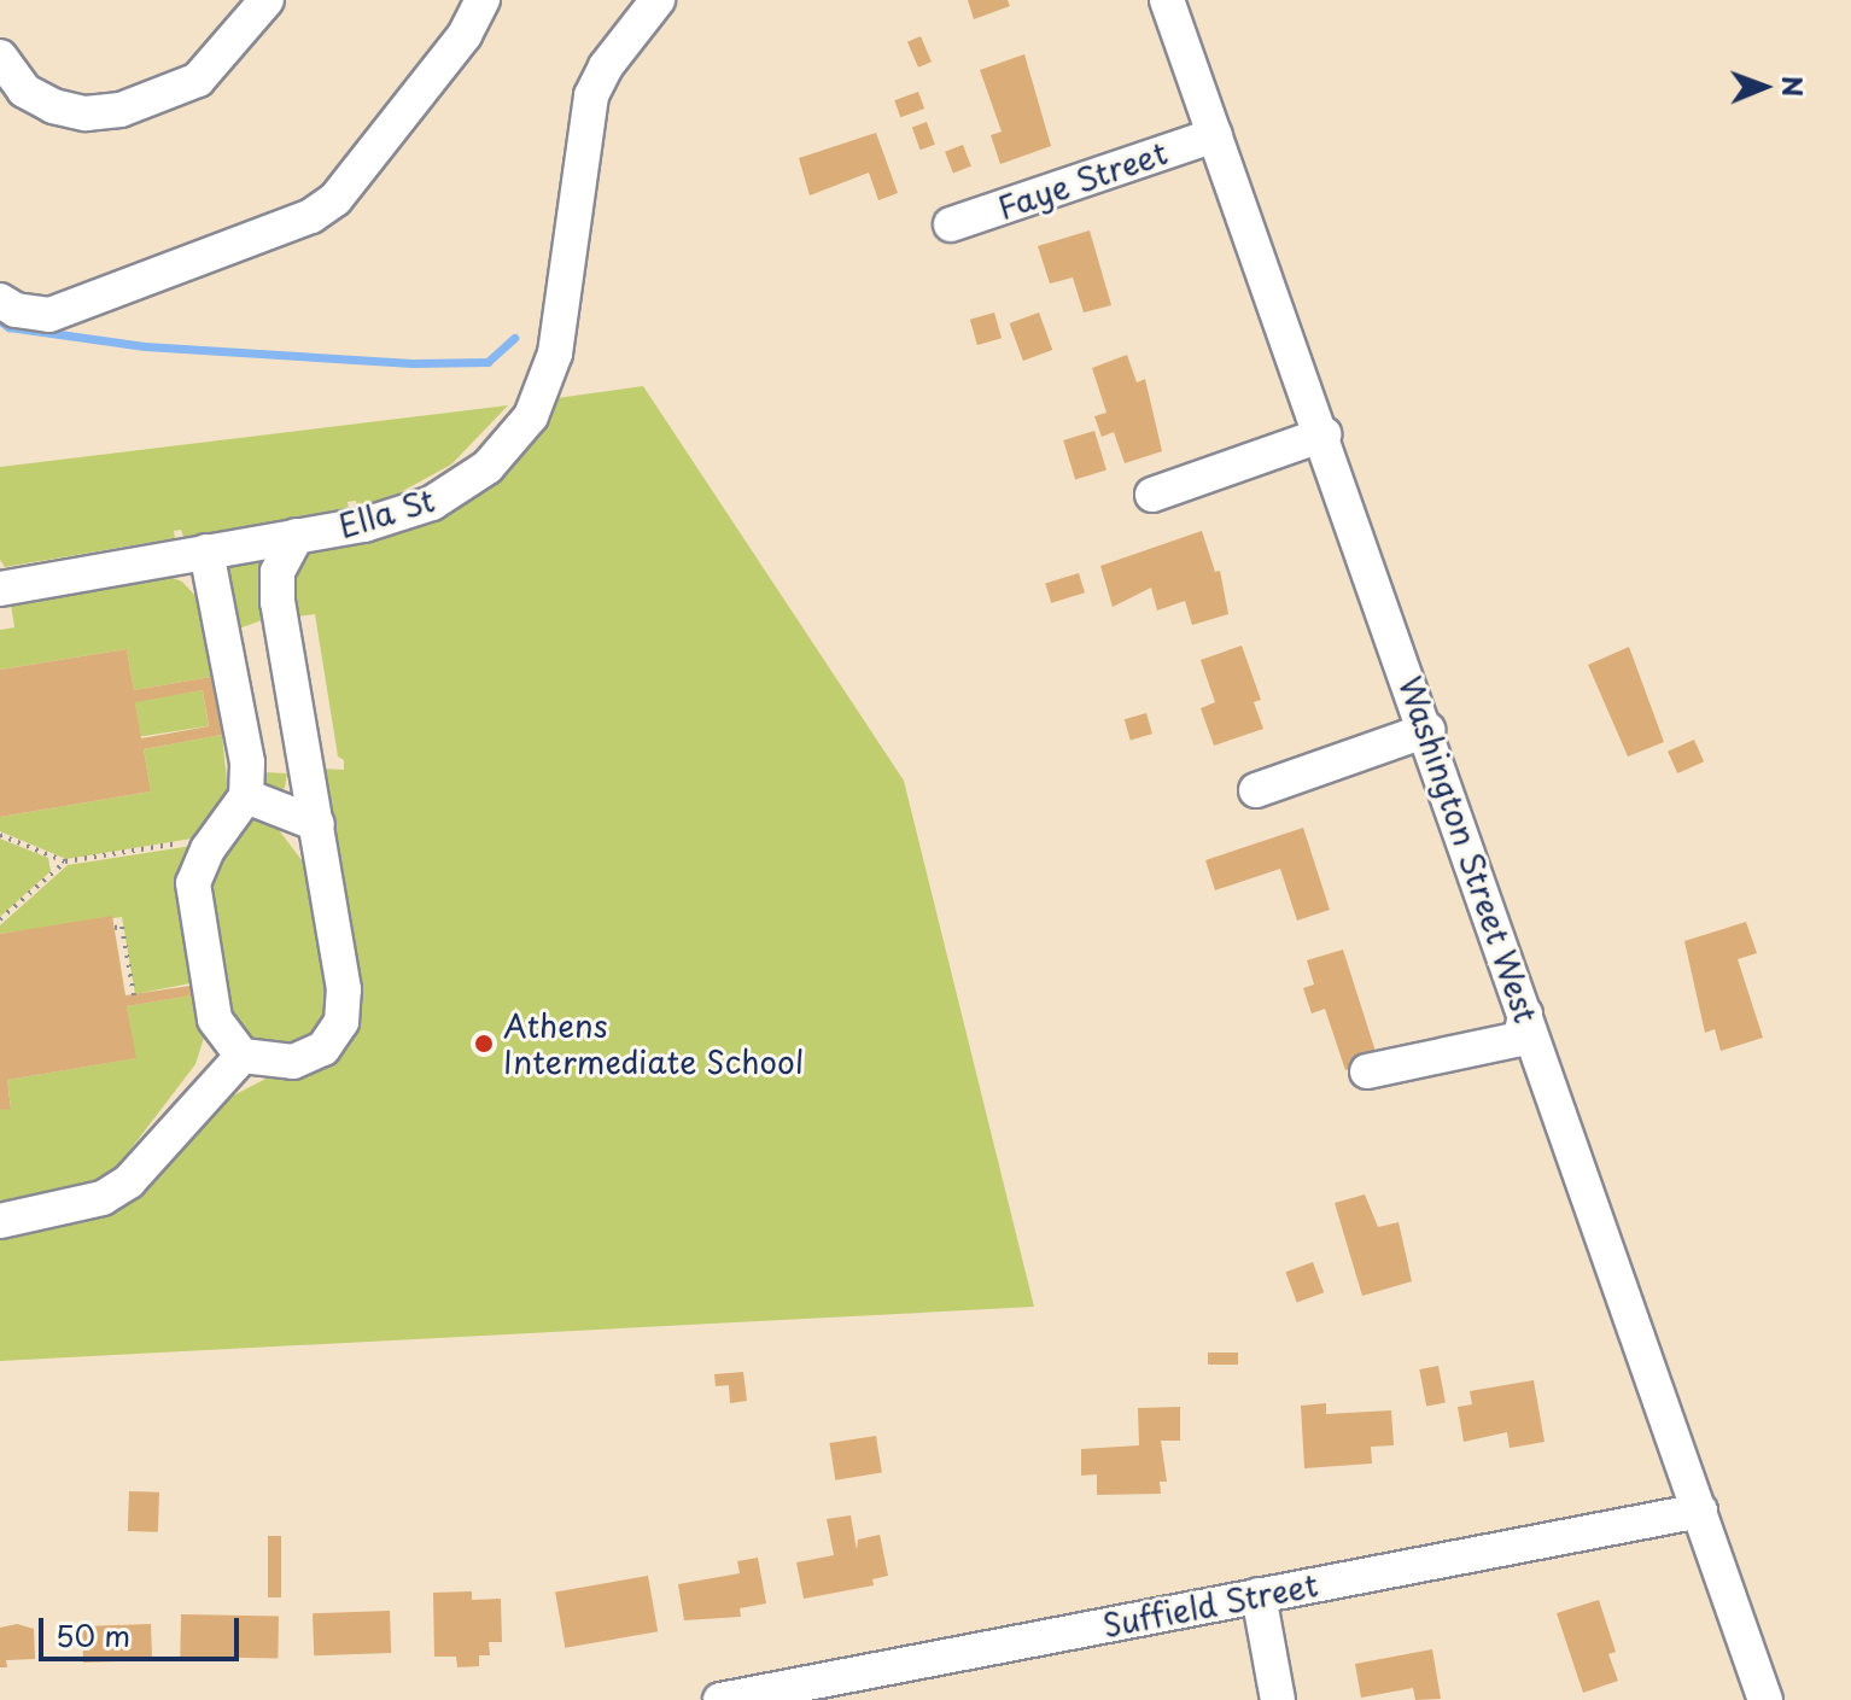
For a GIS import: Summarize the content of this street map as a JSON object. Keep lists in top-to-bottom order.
{
  "streets": {
    "street": [
      "Faye Street",
      "Ella St",
      "Washington Street West",
      "Suffield Street"
    ]
  },
  "crossings": [
    ["Faye Street", "Washington Street West"],
    ["Washington Street West", "Suffield Street"]
  ],
  "places": ["Athens Intermediate School"],
  "scale_bar": "50 m",
  "north": "right"
}
